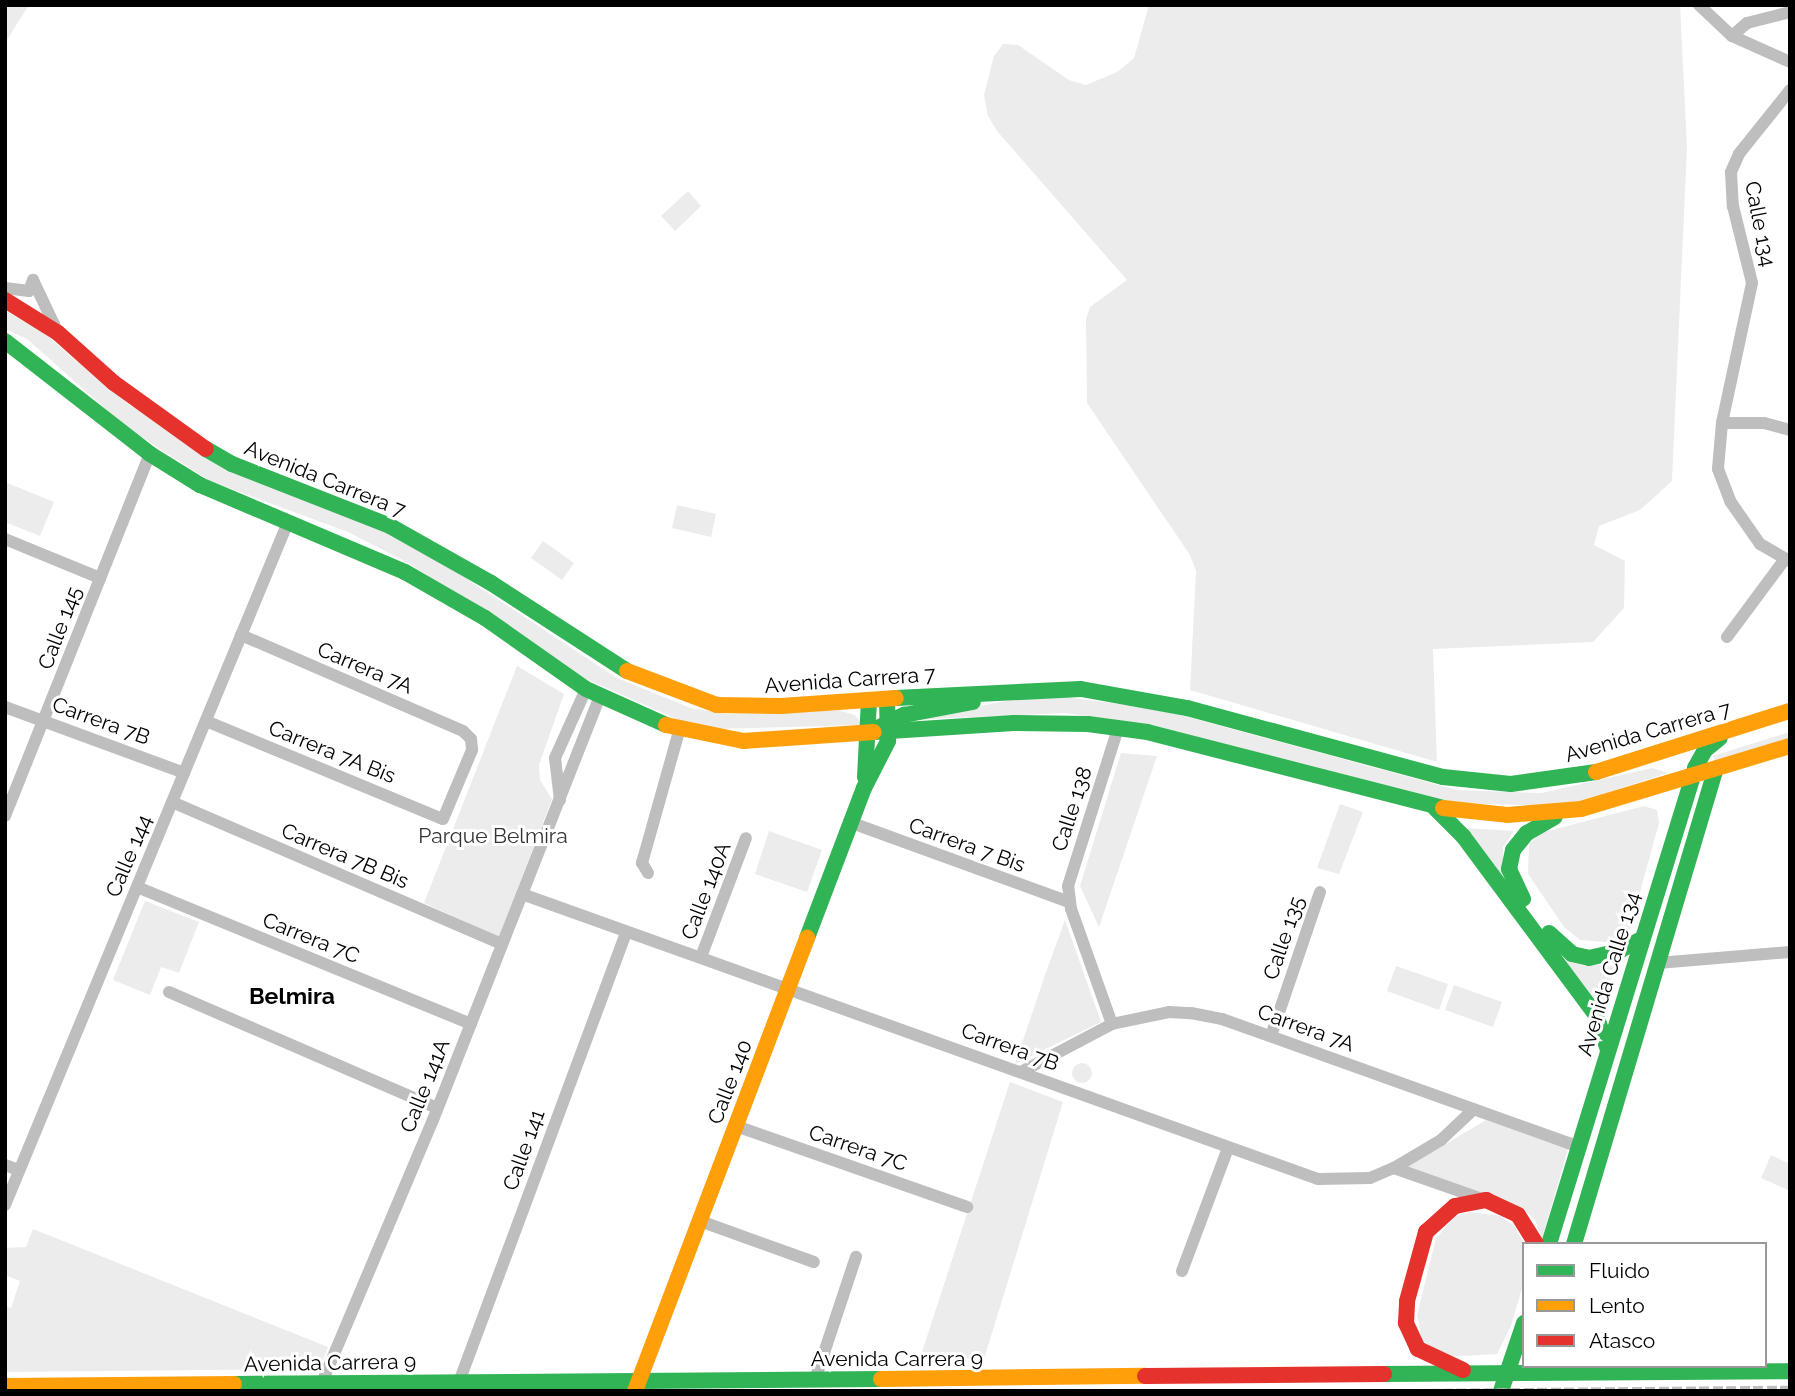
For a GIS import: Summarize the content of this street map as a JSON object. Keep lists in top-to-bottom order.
{
  "streets": {
    "main road": [
      "Avenida Carrera 7",
      "Avenida Calle 134",
      "Calle 140",
      "Avenida Carrera 9"
    ],
    "street": [
      "Calle 134",
      "Calle 145",
      "Carrera 7A",
      "Carrera 7B",
      "Carrera 7A Bis",
      "Calle 138",
      "Carrera 7 Bis",
      "Calle 144",
      "Carrera 7B Bis",
      "Calle 140A",
      "Carrera 7C",
      "Calle 135",
      "Calle 141A",
      "Calle 141"
    ]
  },
  "crossings": [
    ["Avenida Carrera 7", "Avenida Calle 134"],
    ["Avenida Carrera 7", "Calle 140"],
    ["Calle 145", "Carrera 7B"],
    ["Carrera 7A", "Carrera 7B"],
    ["Carrera 7A", "Carrera 7A Bis"],
    ["Carrera 7A", "Calle 144"],
    ["Carrera 7A", "Calle 135"],
    ["Carrera 7A", "Avenida Calle 134"],
    ["Carrera 7B", "Calle 144"],
    ["Carrera 7B", "Calle 140A"],
    ["Carrera 7B", "Calle 140"],
    ["Carrera 7B", "Calle 141A"],
    ["Carrera 7B", "Calle 141"],
    ["Carrera 7A Bis", "Calle 144"],
    ["Calle 138", "Carrera 7 Bis"],
    ["Carrera 7 Bis", "Calle 140"],
    ["Calle 144", "Carrera 7B Bis"],
    ["Calle 144", "Carrera 7C"],
    ["Carrera 7B Bis", "Calle 141A"],
    ["Carrera 7C", "Calle 140"],
    ["Carrera 7C", "Calle 141A"],
    ["Calle 140", "Avenida Carrera 9"],
    ["Calle 141A", "Avenida Carrera 9"],
    ["Calle 141", "Avenida Carrera 9"]
  ],
  "districts": ["Belmira"],
  "parks": ["Parque Belmira"],
  "legend": ["Fluido", "Lento", "Atasco"]
}
